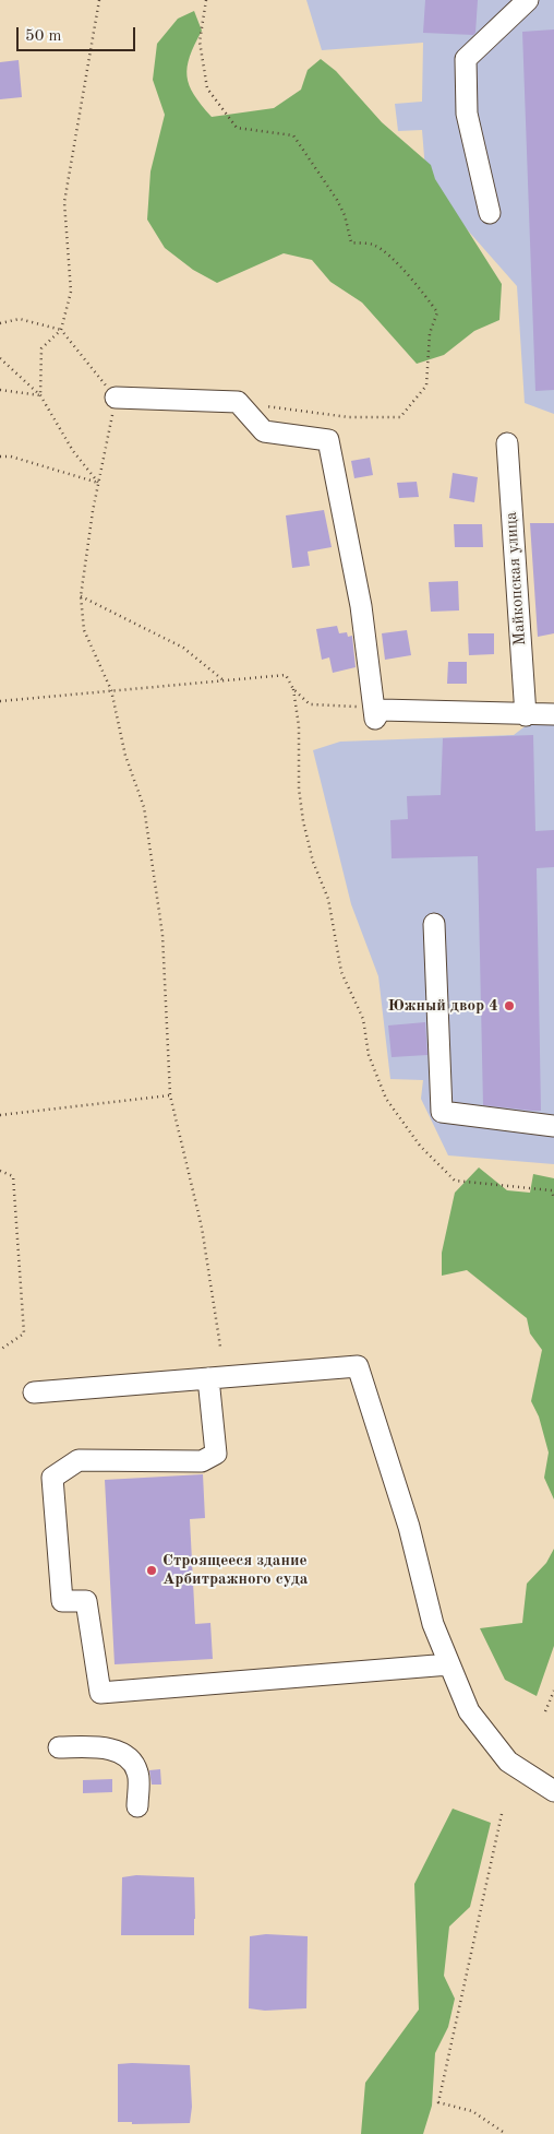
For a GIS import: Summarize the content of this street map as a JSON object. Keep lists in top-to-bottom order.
{
  "streets": {
    "street": ["Майкопская улица"]
  },
  "places": ["Южный двор 4", "Строящееся здание Арбитражного суда"],
  "scale_bar": "50 m"
}
